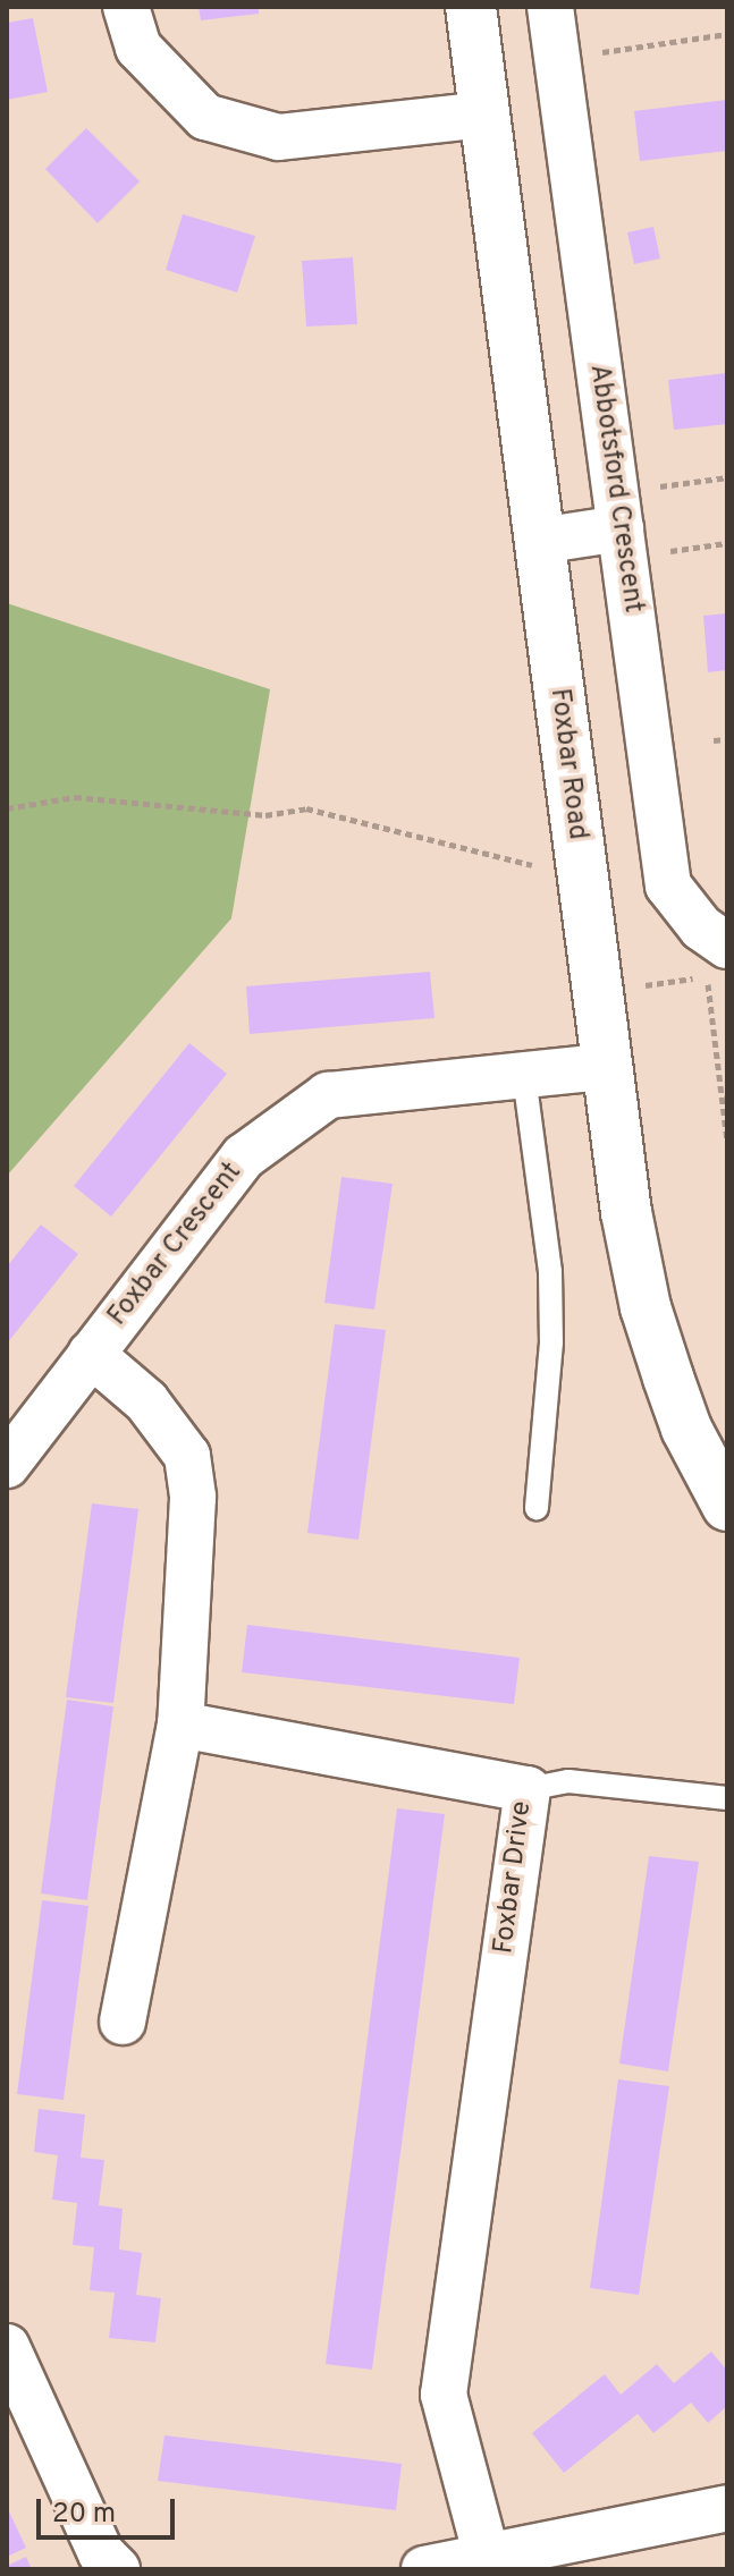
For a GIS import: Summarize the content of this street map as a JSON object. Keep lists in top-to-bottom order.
{
  "streets": {
    "street": [
      "Abbotsford Crescent",
      "Foxbar Road",
      "Foxbar Crescent",
      "Foxbar Drive"
    ]
  },
  "crossings": [
    ["Foxbar Road", "Foxbar Crescent"]
  ],
  "scale_bar": "20 m"
}
